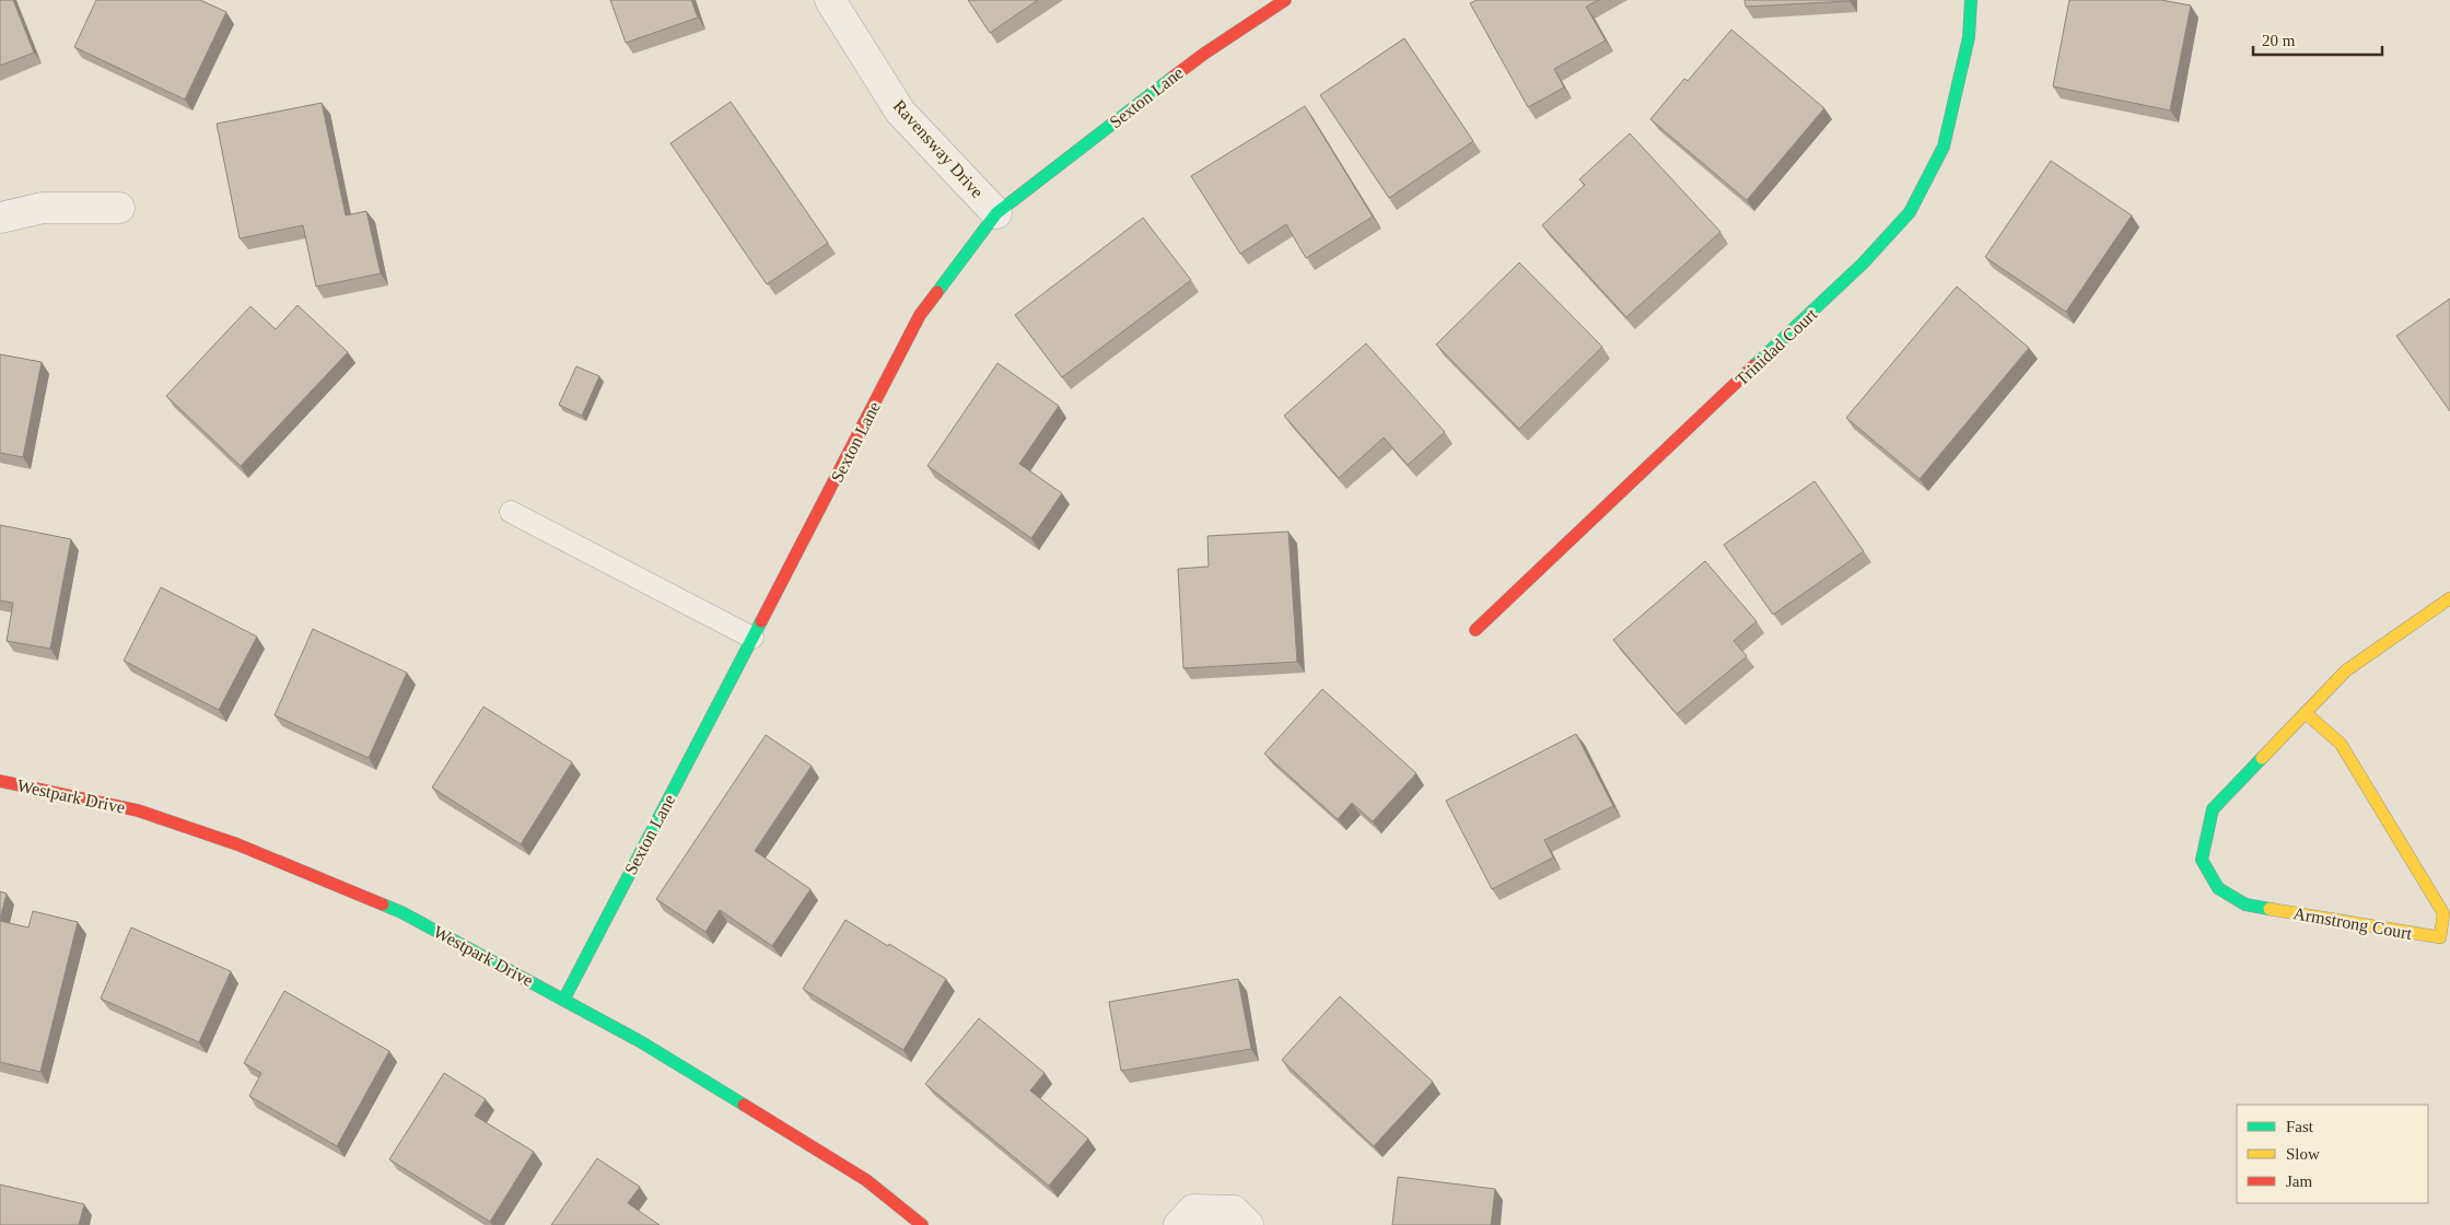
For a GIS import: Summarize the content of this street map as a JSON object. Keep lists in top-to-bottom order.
{
  "streets": {
    "street": [
      "Sexton Lane",
      "Ravensway Drive",
      "Trinidad Court",
      "Westpark Drive",
      "Armstrong Court"
    ]
  },
  "crossings": [
    ["Sexton Lane", "Ravensway Drive"],
    ["Sexton Lane", "Westpark Drive"]
  ],
  "legend": ["Fast", "Slow", "Jam"],
  "scale_bar": "20 m"
}
